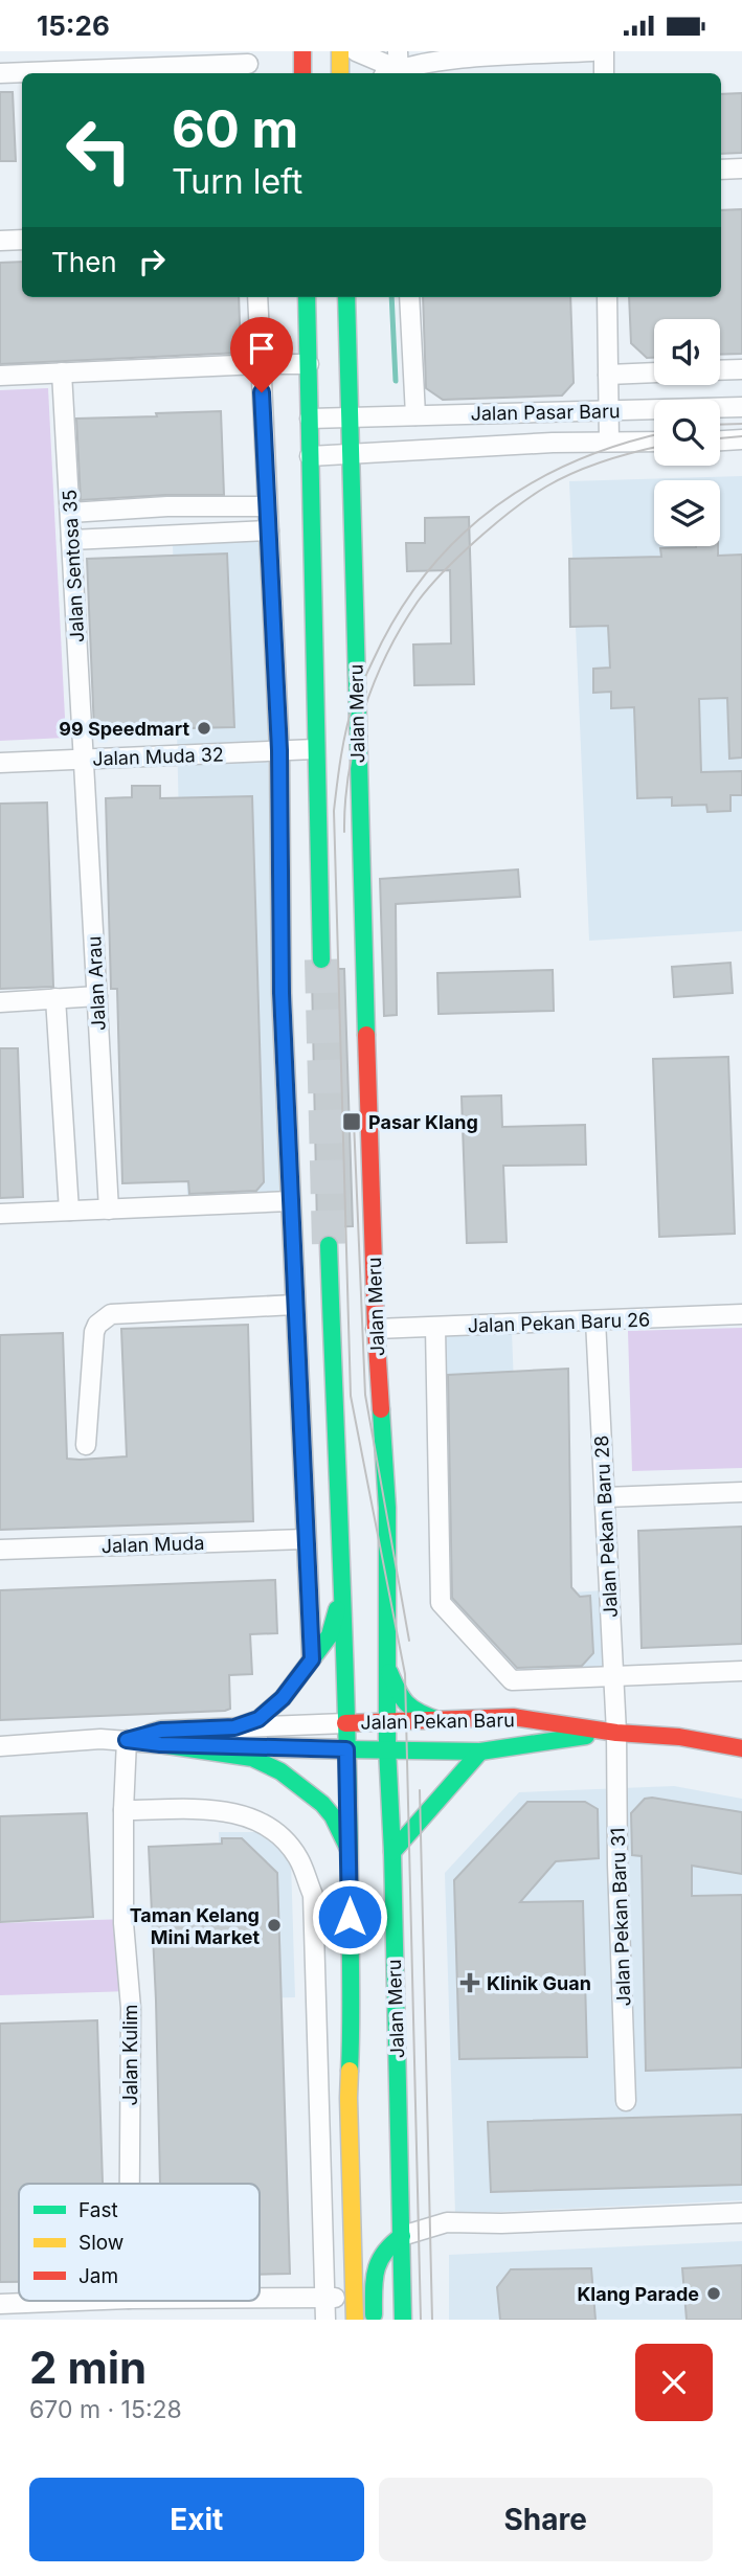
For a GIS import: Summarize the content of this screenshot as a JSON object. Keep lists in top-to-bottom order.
{
  "streets": {
    "main road": ["Jalan Meru", "Jalan Pekan Baru"],
    "street": [
      "Jalan Pasar Baru",
      "Jalan Sentosa 35",
      "Jalan Muda 32",
      "Jalan Arau",
      "Jalan Pekan Baru 26",
      "Jalan Pekan Baru 28",
      "Jalan Muda",
      "Jalan Pekan Baru 31",
      "Jalan Kulim"
    ]
  },
  "crossings": [
    ["Jalan Pasar Baru", "Jalan Meru"],
    ["Jalan Sentosa 35", "Jalan Muda 32"],
    ["Jalan Sentosa 35", "Jalan Arau"],
    ["Jalan Meru", "Jalan Pekan Baru 26"],
    ["Jalan Meru", "Jalan Pekan Baru"],
    ["Jalan Muda 32", "Jalan Arau"],
    ["Jalan Pekan Baru 26", "Jalan Pekan Baru 28"],
    ["Jalan Pekan Baru 28", "Jalan Pekan Baru"],
    ["Jalan Pekan Baru 28", "Jalan Pekan Baru 31"],
    ["Jalan Pekan Baru", "Jalan Pekan Baru 31"]
  ],
  "places": {
    "other": ["99 Speedmart", "Taman Kelang Mini Market", "Klang Parade"],
    "transit": ["Pasar Klang"],
    "health": ["Klinik Guan"]
  },
  "legend": ["Fast", "Slow", "Jam"],
  "page": {
    "status": "15:26",
    "turn": ["60 m", "Turn left"],
    "then": "Then",
    "heading": ["2 min", "670 m · 15:28"],
    "buttons": ["Exit", "Share"]
  }
}
